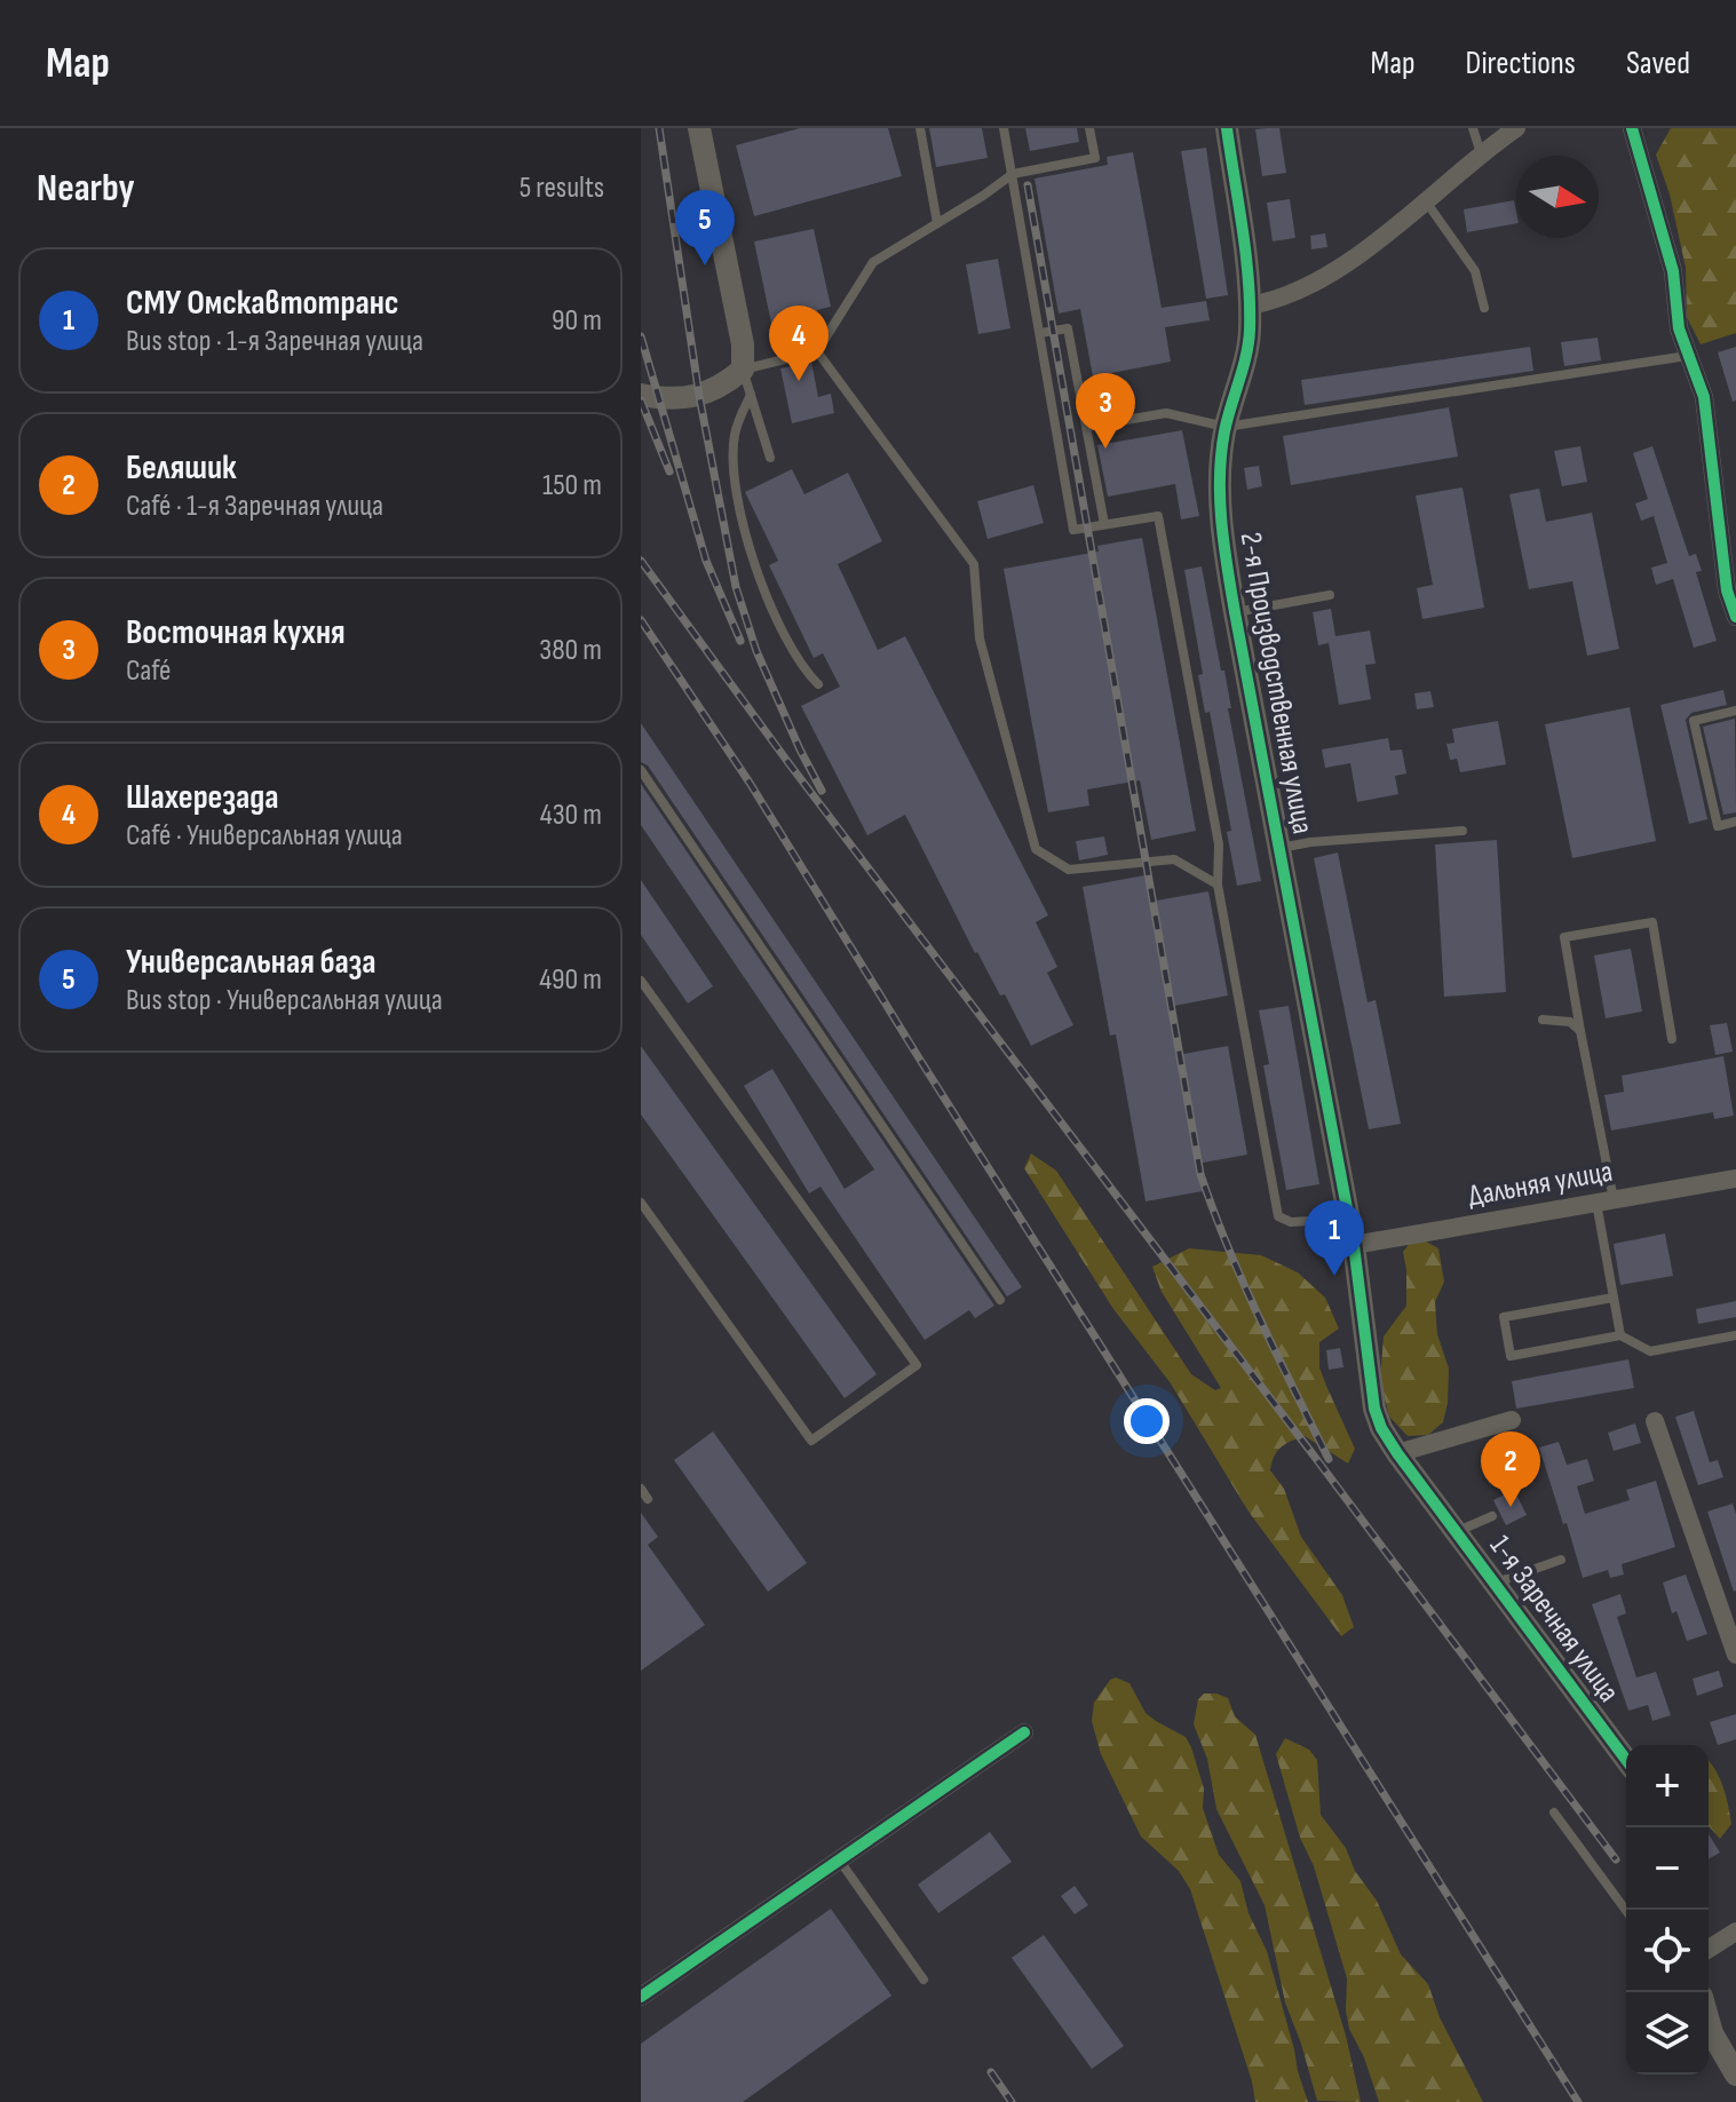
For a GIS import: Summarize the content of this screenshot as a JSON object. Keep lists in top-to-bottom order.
{
  "streets": {
    "street": ["2-я Производственная улица", "Дальняя улица", "1-я Заречная улица"]
  },
  "crossings": [
    ["2-я Производственная улица", "Дальняя улица"],
    ["2-я Производственная улица", "1-я Заречная улица"],
    ["Дальняя улица", "1-я Заречная улица"]
  ],
  "north": "right",
  "page": {
    "header": "Map",
    "nav": ["Map", "Directions", "Saved"],
    "heading": ["Nearby", "5 results"],
    "pins": [
      "5",
      "4",
      "3",
      "1",
      "2"
    ],
    "list": [
      {
        "mark": "1",
        "name": "СМУ Омскавтотранс",
        "note": "Bus stop · 1-я Заречная улица",
        "value": "90 m"
      },
      {
        "mark": "2",
        "name": "Беляшик",
        "note": "Café · 1-я Заречная улица",
        "value": "150 m"
      },
      {
        "mark": "3",
        "name": "Восточная кухня",
        "note": "Café",
        "value": "380 m"
      },
      {
        "mark": "4",
        "name": "Шахерезада",
        "note": "Café · Универсальная улица",
        "value": "430 m"
      },
      {
        "mark": "5",
        "name": "Универсальная база",
        "note": "Bus stop · Универсальная улица",
        "value": "490 m"
      }
    ],
    "map_buttons": ["+", "−"]
  }
}
